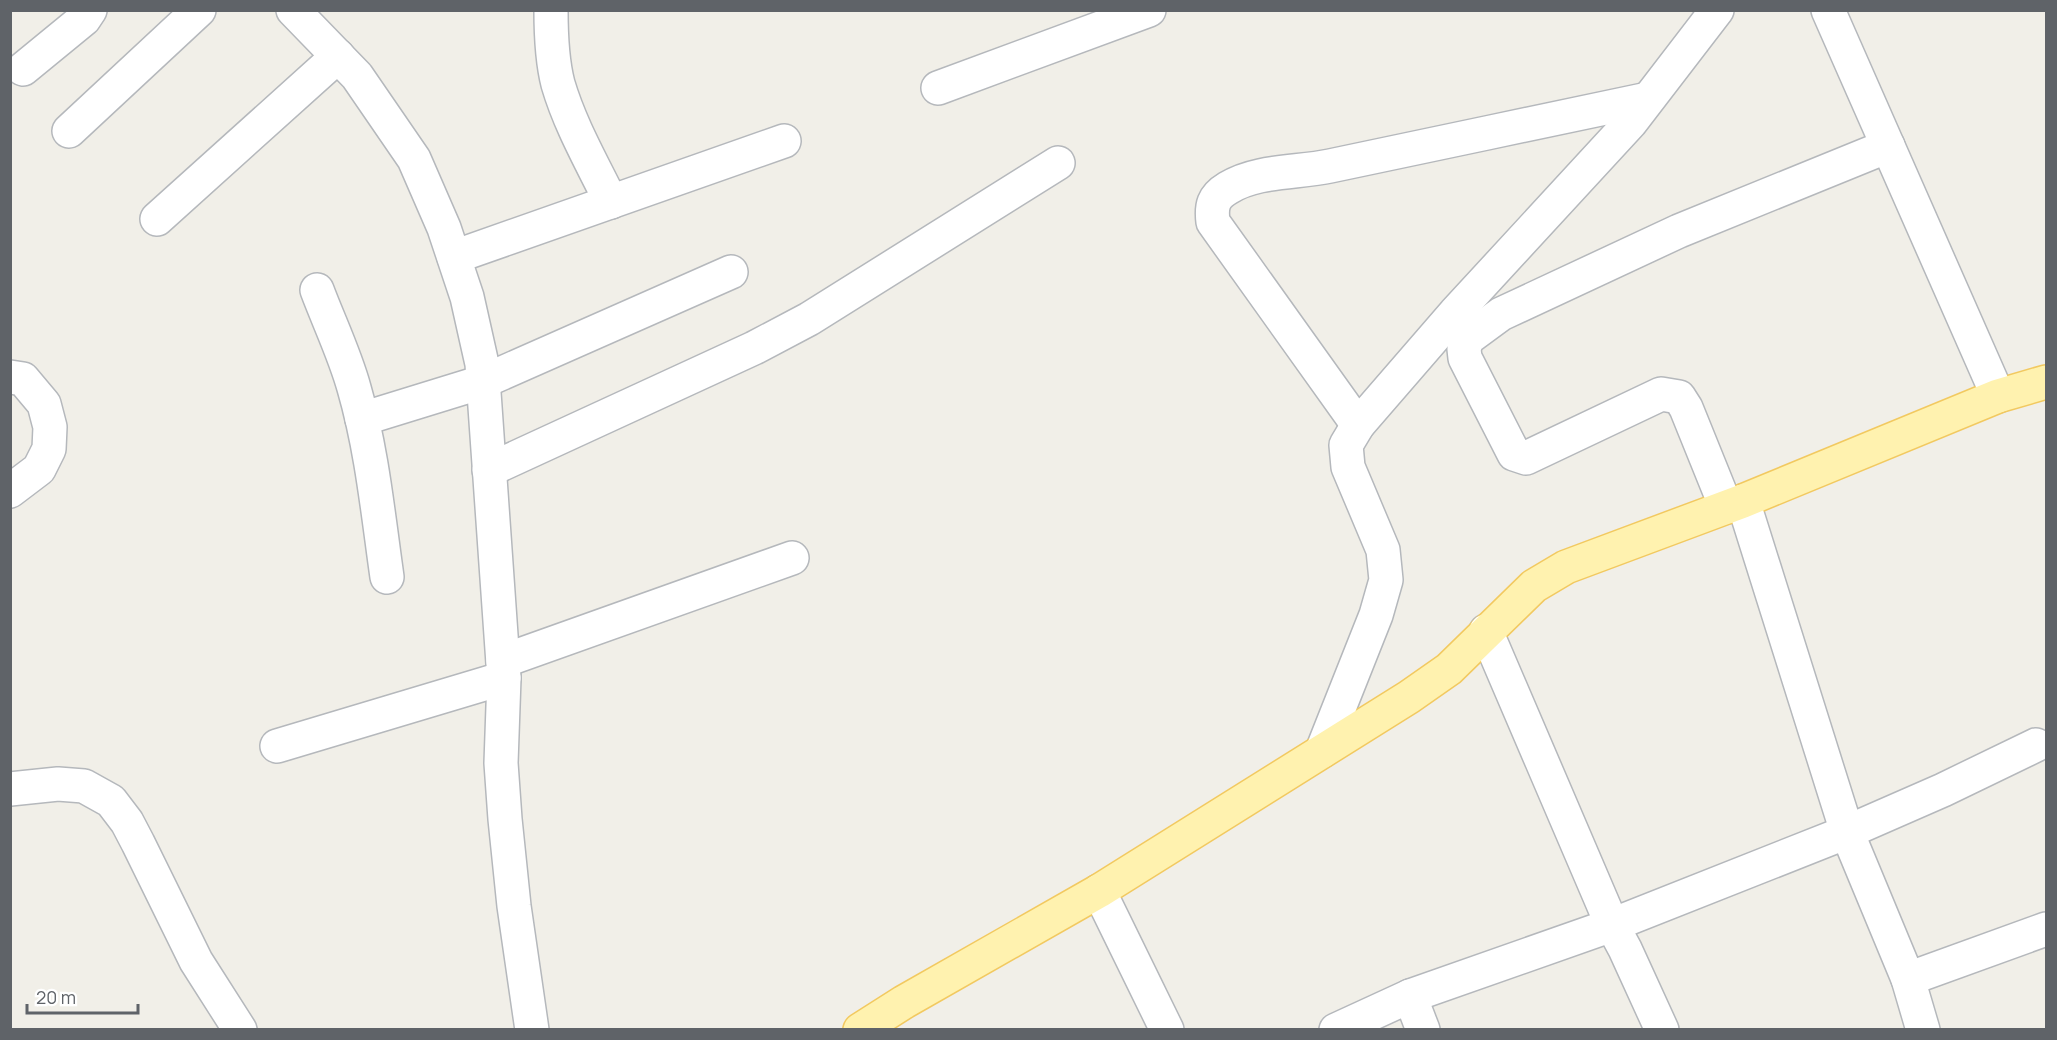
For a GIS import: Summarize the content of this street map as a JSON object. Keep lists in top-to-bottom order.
{
  "scale_bar": "20 m"
}
